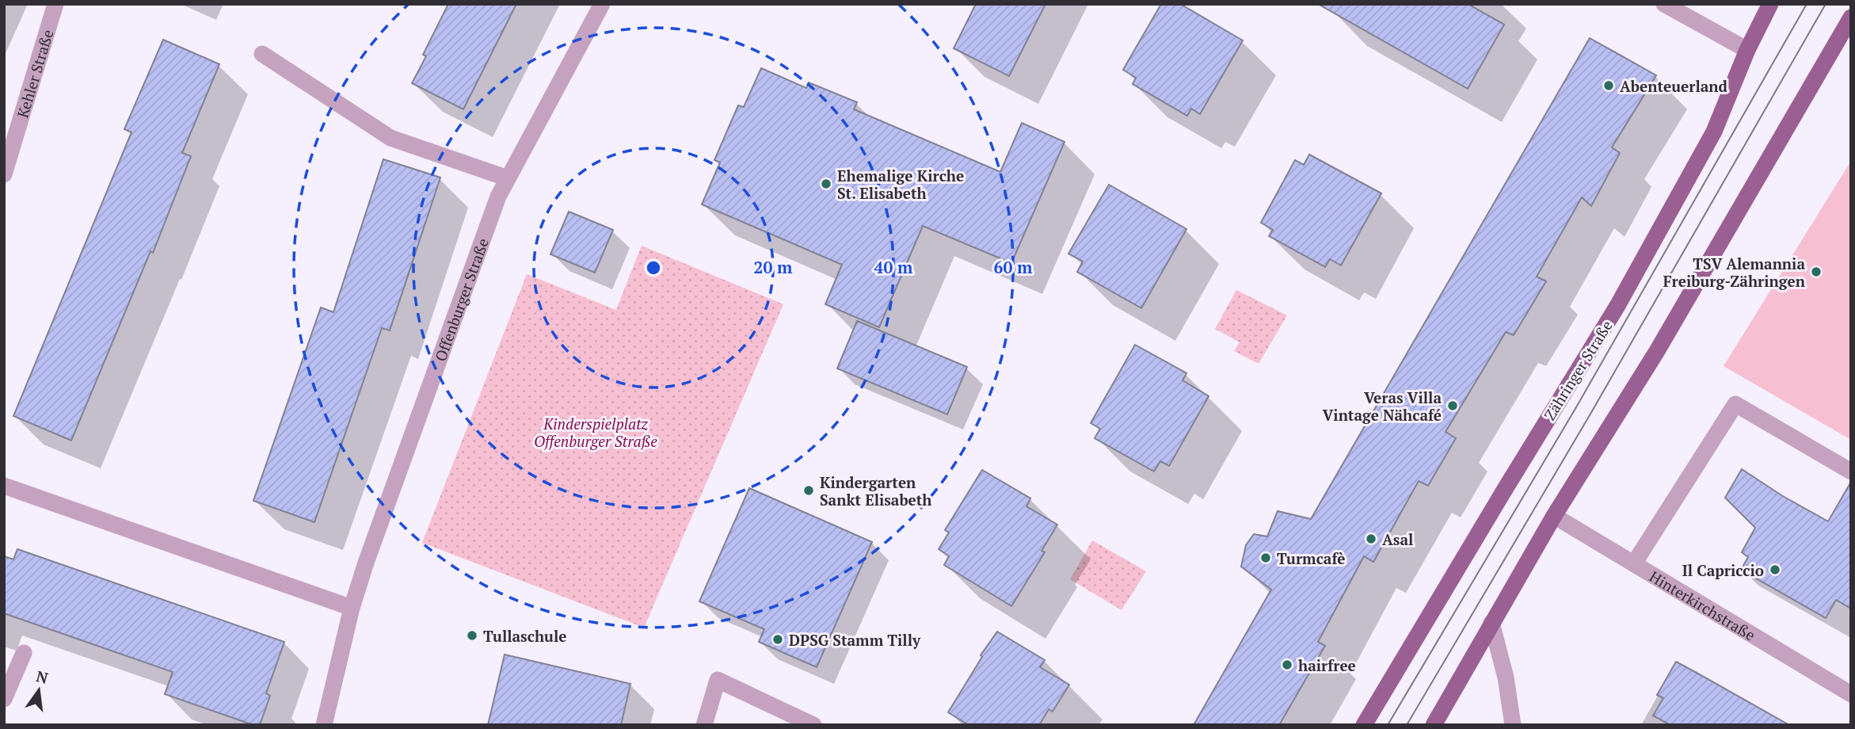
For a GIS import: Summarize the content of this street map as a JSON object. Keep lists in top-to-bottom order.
{
  "streets": {
    "main road": ["Zähringer Straße"],
    "street": ["Kehler Straße", "Offenburger Straße", "Hinterkirchstraße"]
  },
  "parks": ["Kinderspielplatz Offenburger Straße"],
  "places": [
    "Abenteuerland",
    "Ehemalige Kirche St. Elisabeth",
    "TSV Alemannia Freiburg-Zähringen",
    "Veras Villa Vintage Nähcafé",
    "Kindergarten Sankt Elisabeth",
    "Asal",
    "Turmcafè",
    "Il Capriccio",
    "Tullaschule",
    "DPSG Stamm Tilly",
    "hairfree"
  ],
  "north": "top",
  "rings": ["20 m", "40 m", "60 m"]
}
